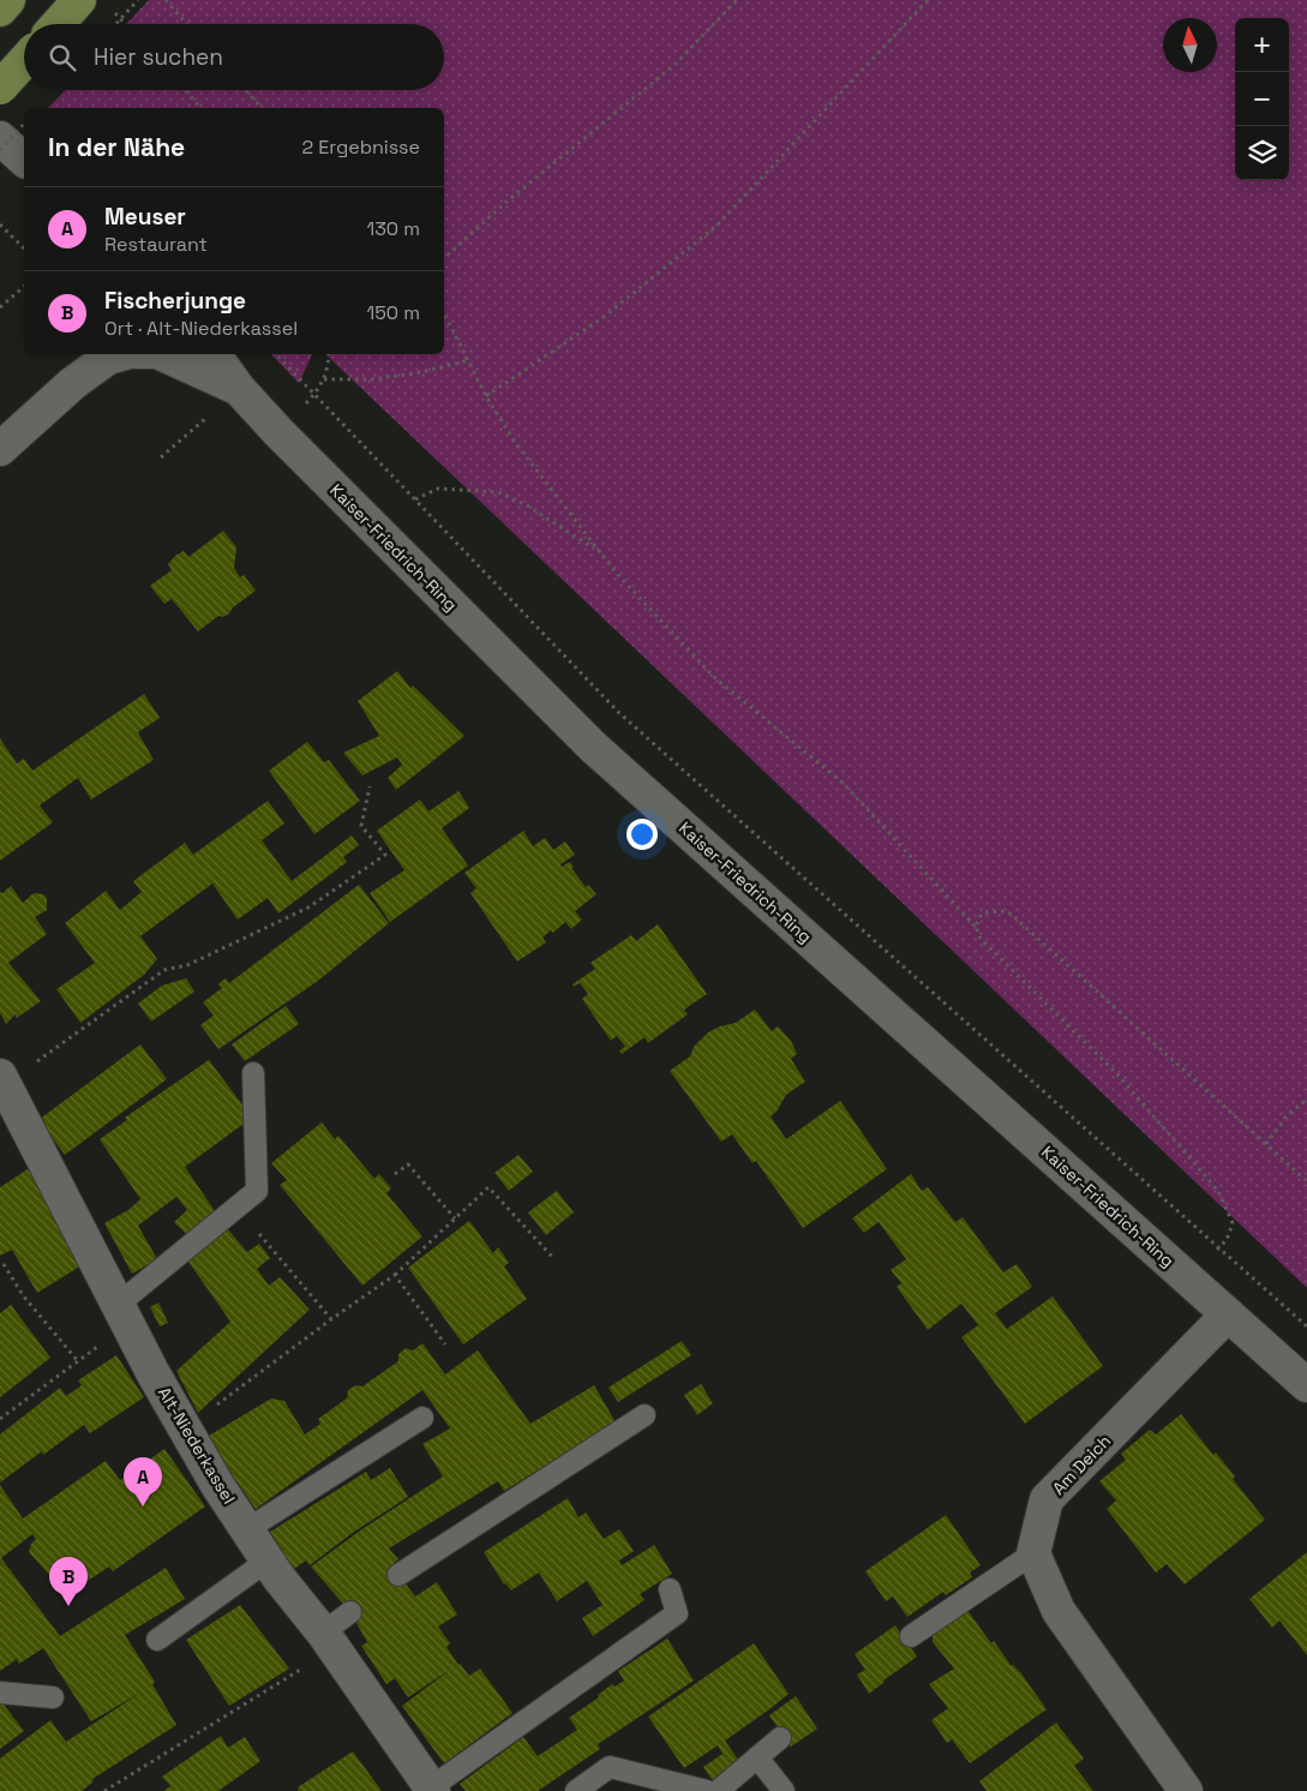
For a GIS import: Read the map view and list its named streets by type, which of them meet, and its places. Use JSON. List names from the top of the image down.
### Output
{
  "streets": {
    "street": ["Kaiser-Friedrich-Ring", "Alt-Niederkassel", "Am Deich"]
  },
  "crossings": [
    ["Kaiser-Friedrich-Ring", "Am Deich"]
  ],
  "north": "top",
  "page": {
    "map_buttons": ["+", "−"],
    "search": "Hier suchen",
    "heading": ["In der Nähe", "2 Ergebnisse"],
    "list": [
      {
        "mark": "A",
        "name": "Meuser",
        "note": "Restaurant",
        "value": "130 m"
      },
      {
        "mark": "B",
        "name": "Fischerjunge",
        "note": "Ort · Alt-Niederkassel",
        "value": "150 m"
      }
    ],
    "pins": ["A", "B"]
  }
}
